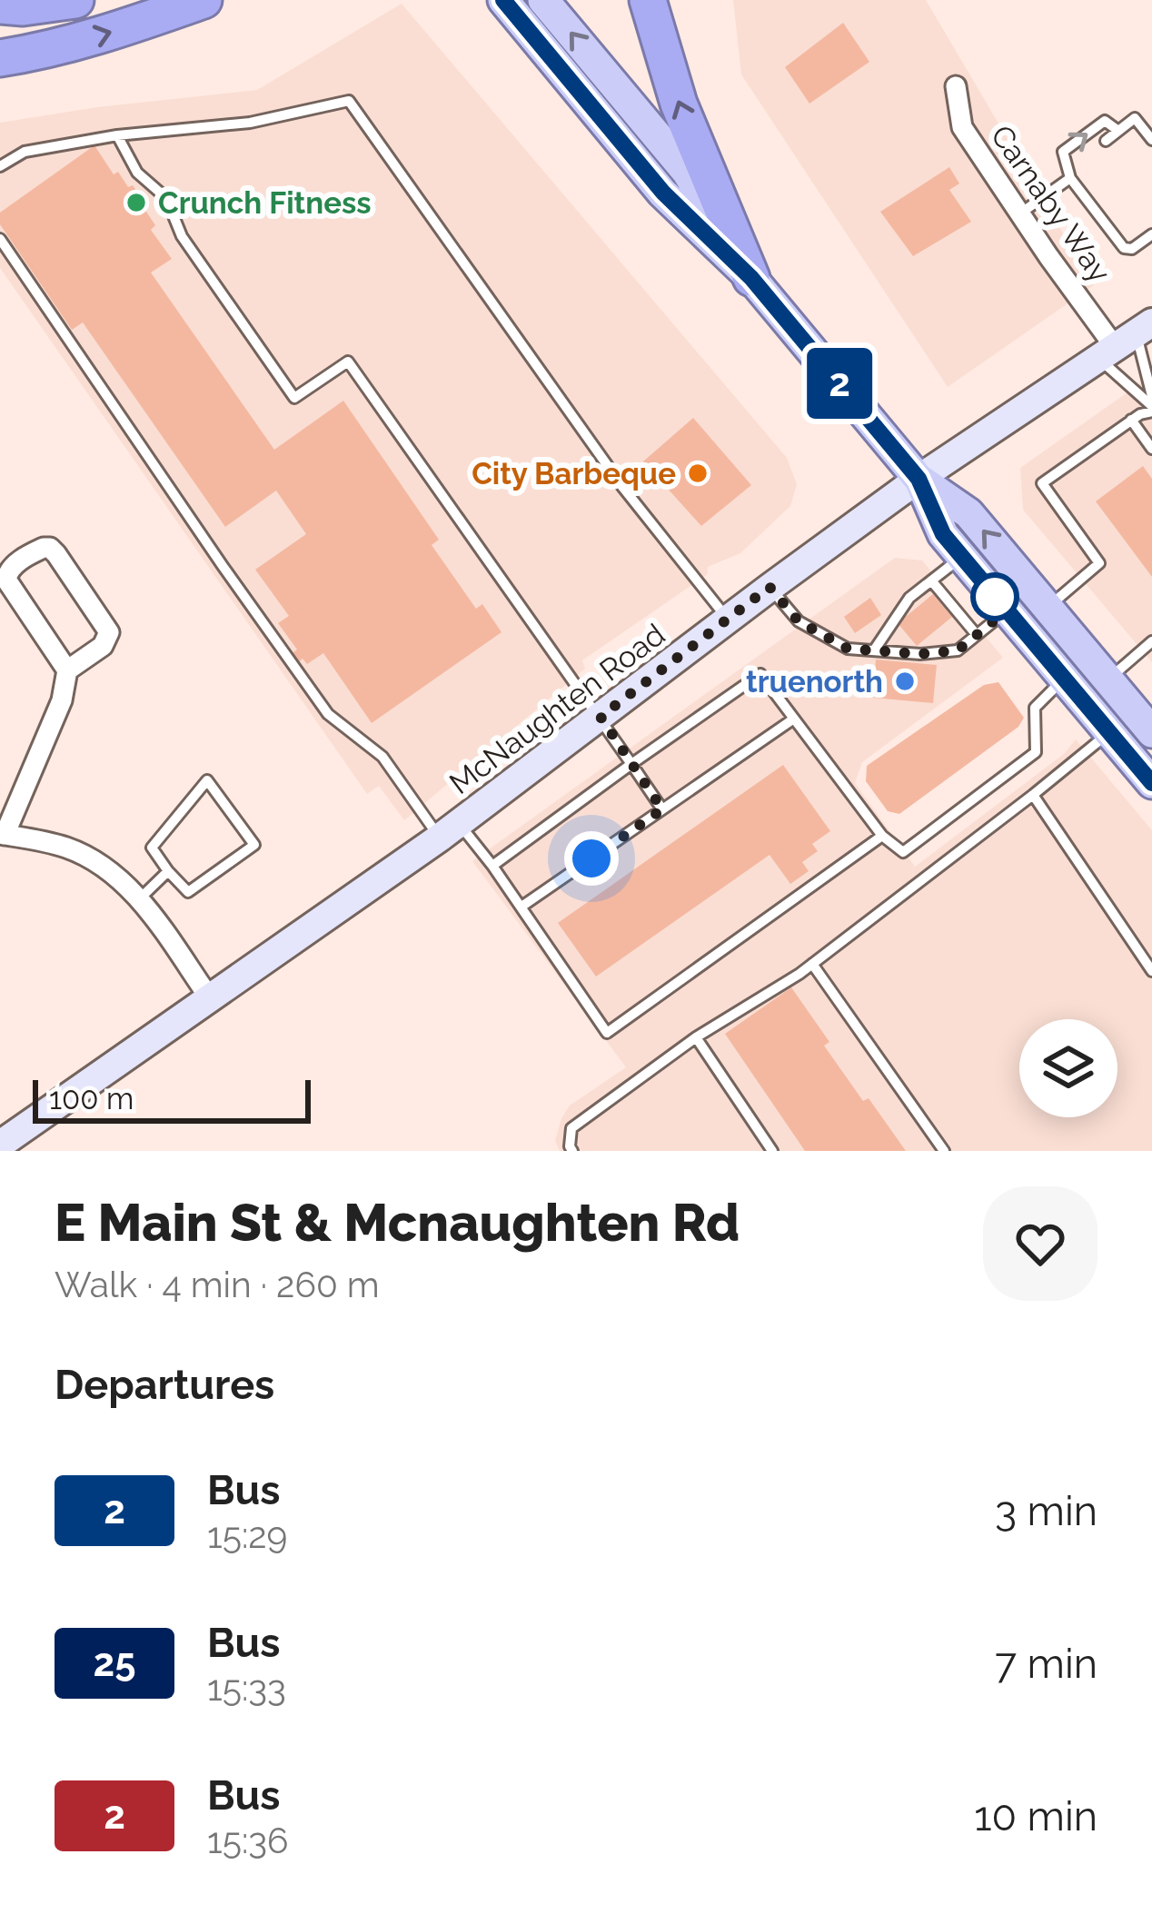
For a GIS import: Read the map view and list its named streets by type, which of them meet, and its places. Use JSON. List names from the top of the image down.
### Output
{
  "streets": {
    "street": ["Carnaby Way", "McNaughten Road"]
  },
  "crossings": [
    ["Carnaby Way", "McNaughten Road"]
  ],
  "places": ["Crunch Fitness", "City Barbeque", "truenorth"],
  "lines": ["bus line 2"],
  "scale_bar": "100 m",
  "page": {
    "on_map": "2",
    "scale": "100 m",
    "heading": [
      ["E Main St & Mcnaughten Rd", "Walk · 4 min · 260 m"],
      "Departures"
    ],
    "list": [
      {
        "mark": "2",
        "name": "Bus",
        "note": "15:29",
        "value": "3 min"
      },
      {
        "mark": "25",
        "name": "Bus",
        "note": "15:33",
        "value": "7 min"
      },
      {
        "mark": "2",
        "name": "Bus",
        "note": "15:36",
        "value": "10 min"
      }
    ]
  }
}
